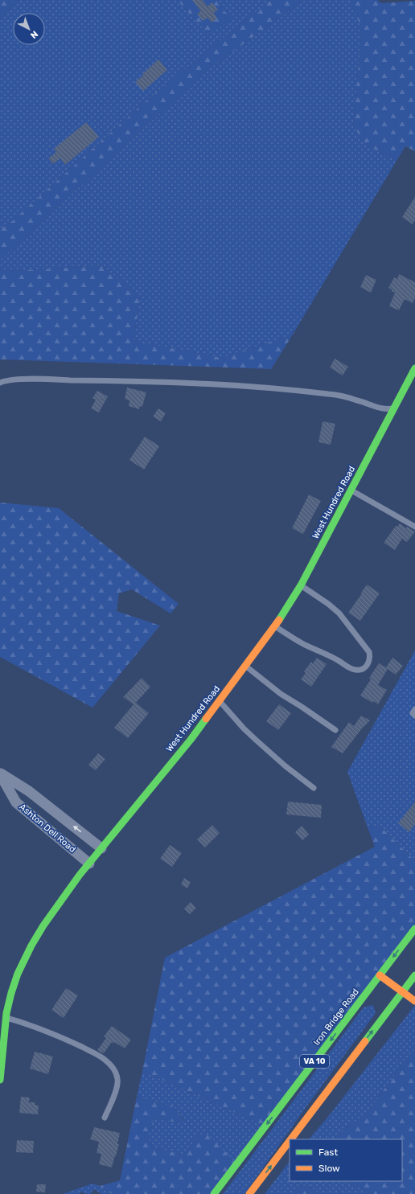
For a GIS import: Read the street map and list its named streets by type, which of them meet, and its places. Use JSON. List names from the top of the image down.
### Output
{
  "streets": {
    "street": [
      "West Hundred Road",
      "Ashton Dell Road",
      "Iron Bridge Road",
      "VA 10"
    ]
  },
  "crossings": [
    ["West Hundred Road", "Ashton Dell Road"]
  ],
  "legend": ["Fast", "Slow"],
  "north": "bottom right"
}
